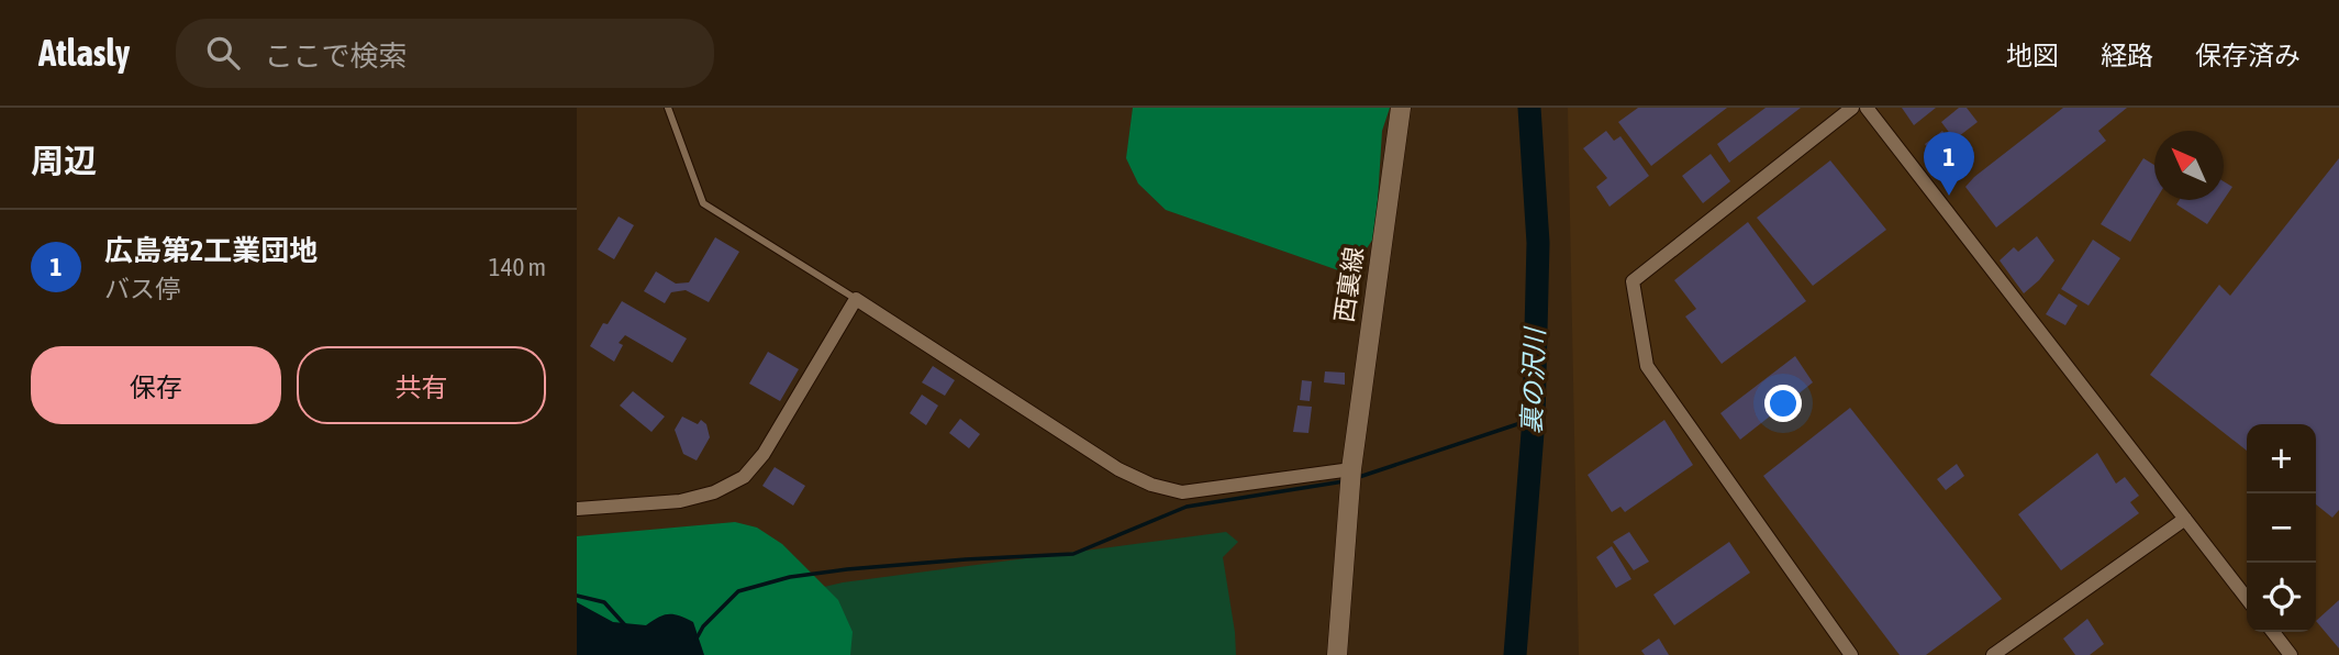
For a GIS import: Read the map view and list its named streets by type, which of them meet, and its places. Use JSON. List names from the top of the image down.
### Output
{
  "streets": {
    "street": ["西裏線"]
  },
  "water": ["裏の沢川"],
  "north": "top left",
  "page": {
    "header": "Atlasly",
    "search": "ここで検索",
    "nav": ["地図", "経路", "保存済み"],
    "heading": "周辺",
    "pins": "1",
    "list": [
      {
        "mark": "1",
        "name": "広島第2工業団地",
        "note": "バス停",
        "value": "140 m"
      }
    ],
    "buttons": ["保存", "共有"],
    "map_buttons": ["+", "−"]
  }
}
